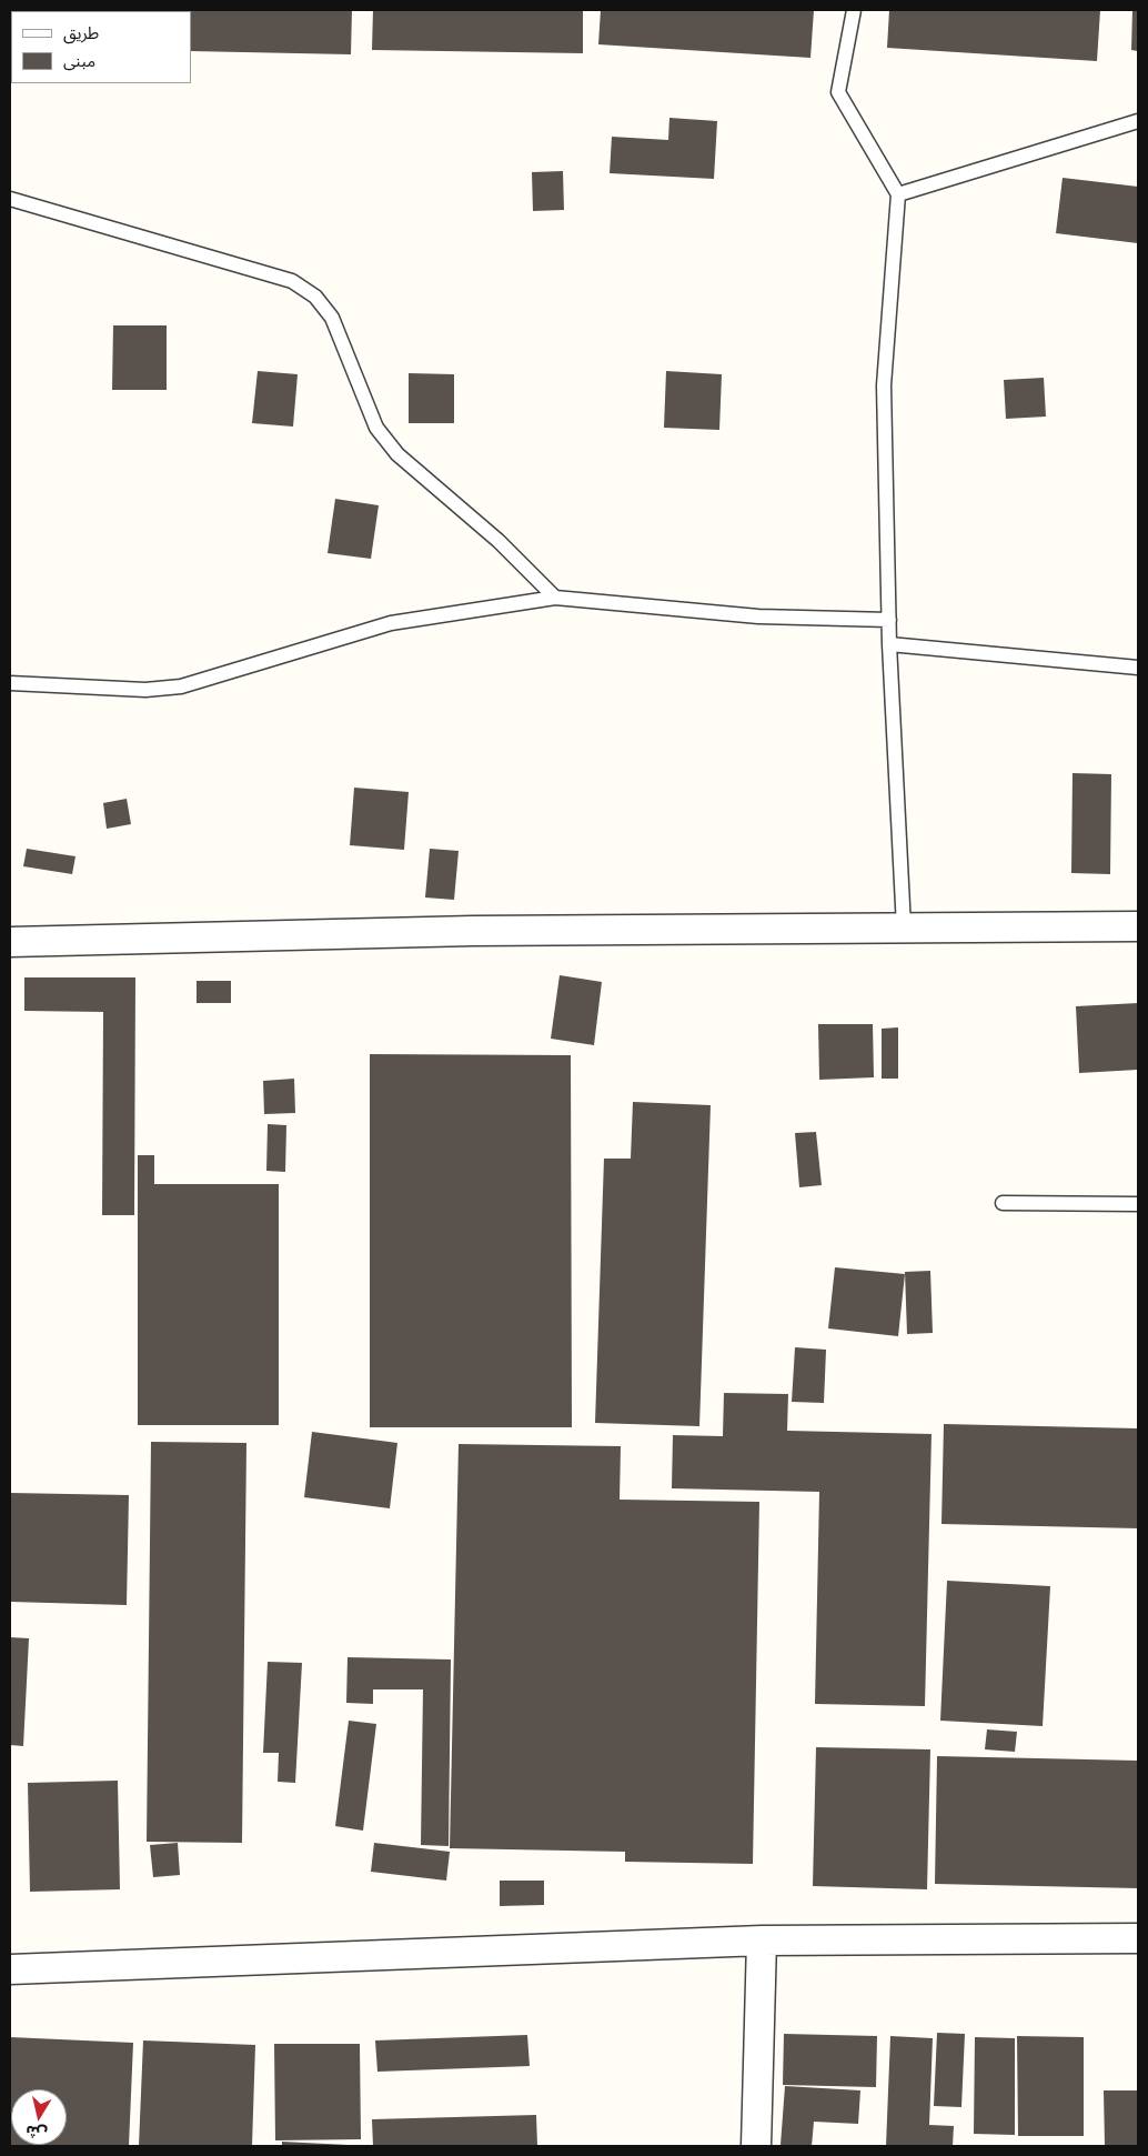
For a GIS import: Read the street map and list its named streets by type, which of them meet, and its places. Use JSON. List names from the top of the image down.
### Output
{
  "legend": ["طريق", "مبنى"],
  "north": "bottom"
}
